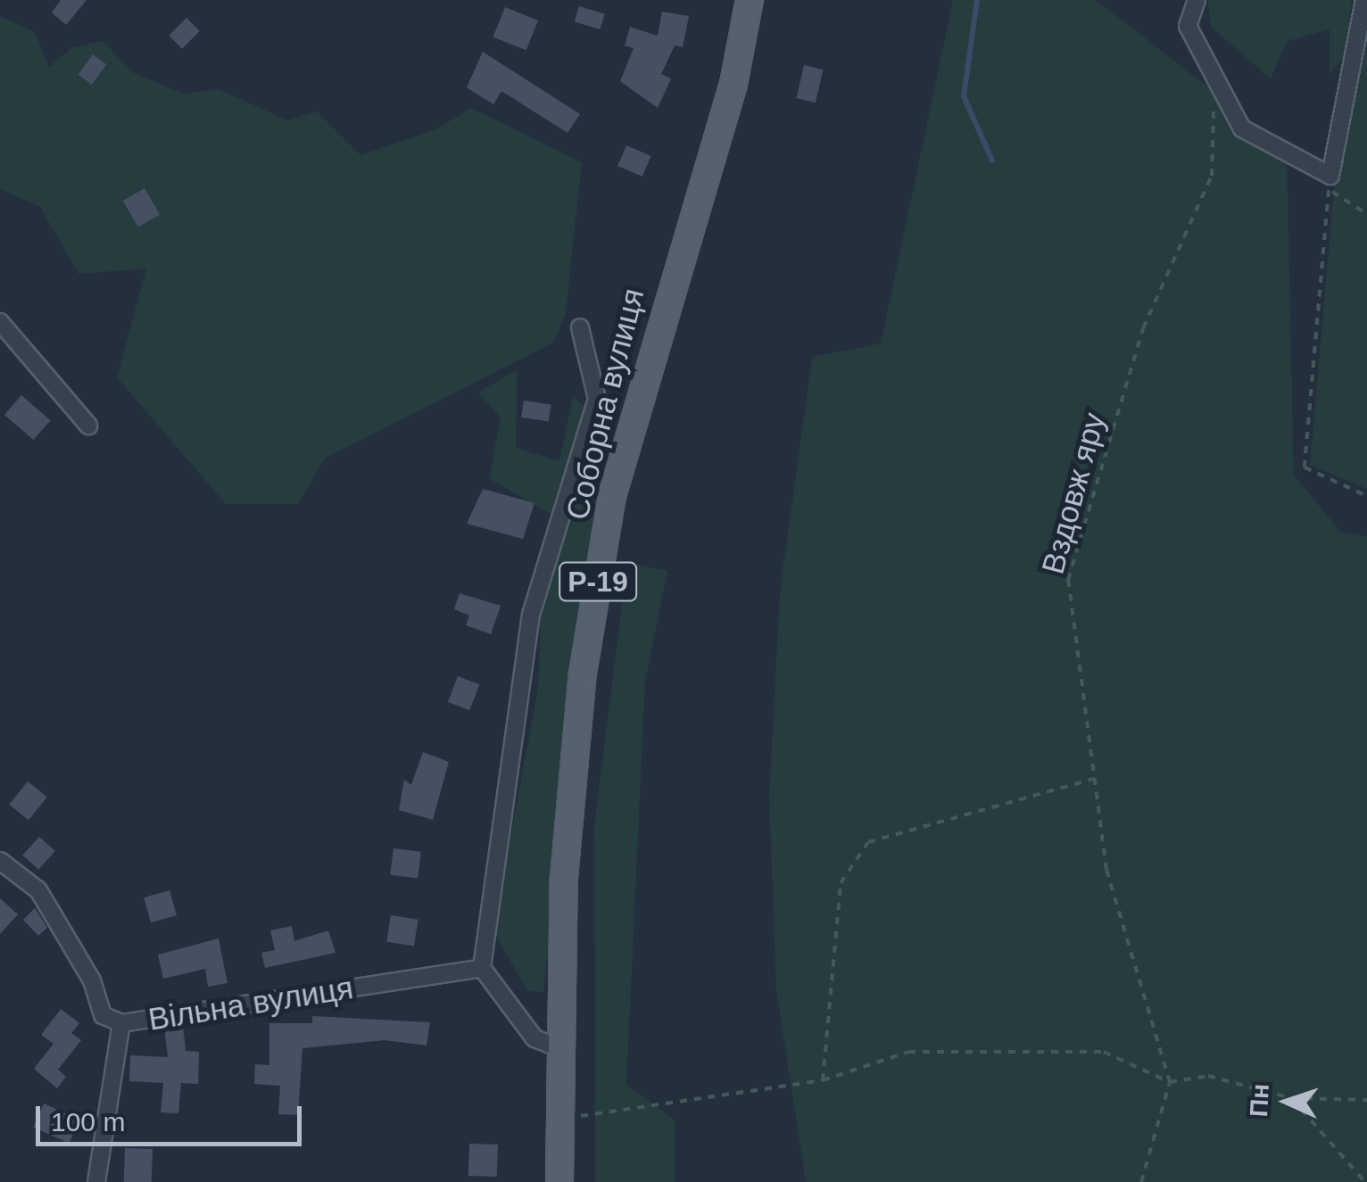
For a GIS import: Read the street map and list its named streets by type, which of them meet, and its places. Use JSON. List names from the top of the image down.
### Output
{
  "streets": {
    "main road": ["Соборна вулиця", "Р-19"],
    "street": ["Вільна вулиця"],
    "path": ["Вздовж яру"]
  },
  "crossings": [
    ["Соборна вулиця", "Вільна вулиця"]
  ],
  "scale_bar": "100 m",
  "north": "left"
}
